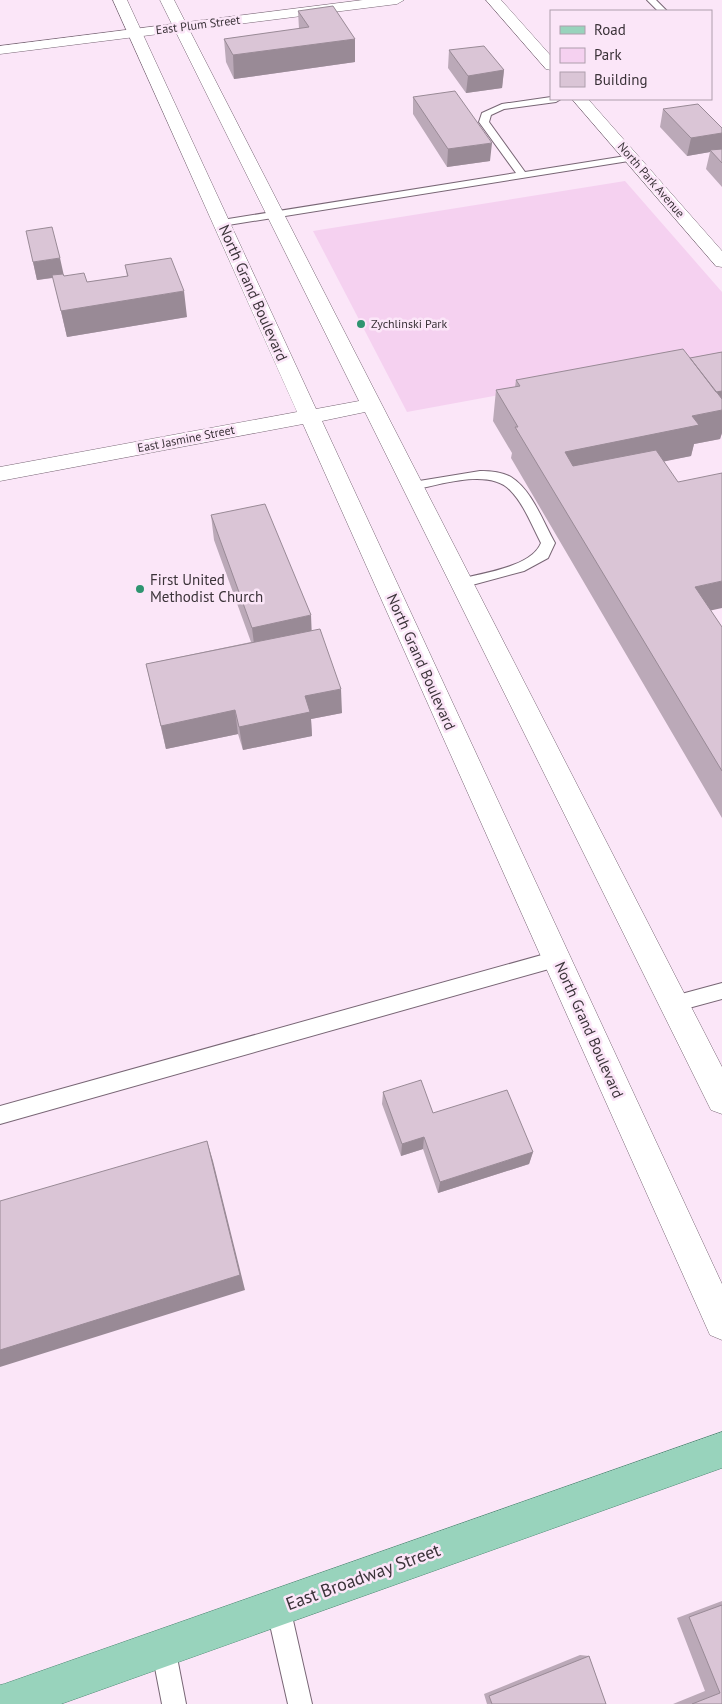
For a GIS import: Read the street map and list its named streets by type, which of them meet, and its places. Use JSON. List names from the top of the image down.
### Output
{
  "streets": {
    "main road": ["East Broadway Street"],
    "street": [
      "East Plum Street",
      "North Park Avenue",
      "North Grand Boulevard",
      "East Jasmine Street"
    ]
  },
  "crossings": [
    ["East Plum Street", "North Grand Boulevard"],
    ["North Grand Boulevard", "East Jasmine Street"]
  ],
  "places": ["Zychlinski Park", "First United Methodist Church"],
  "legend": ["Road", "Park", "Building"]
}
